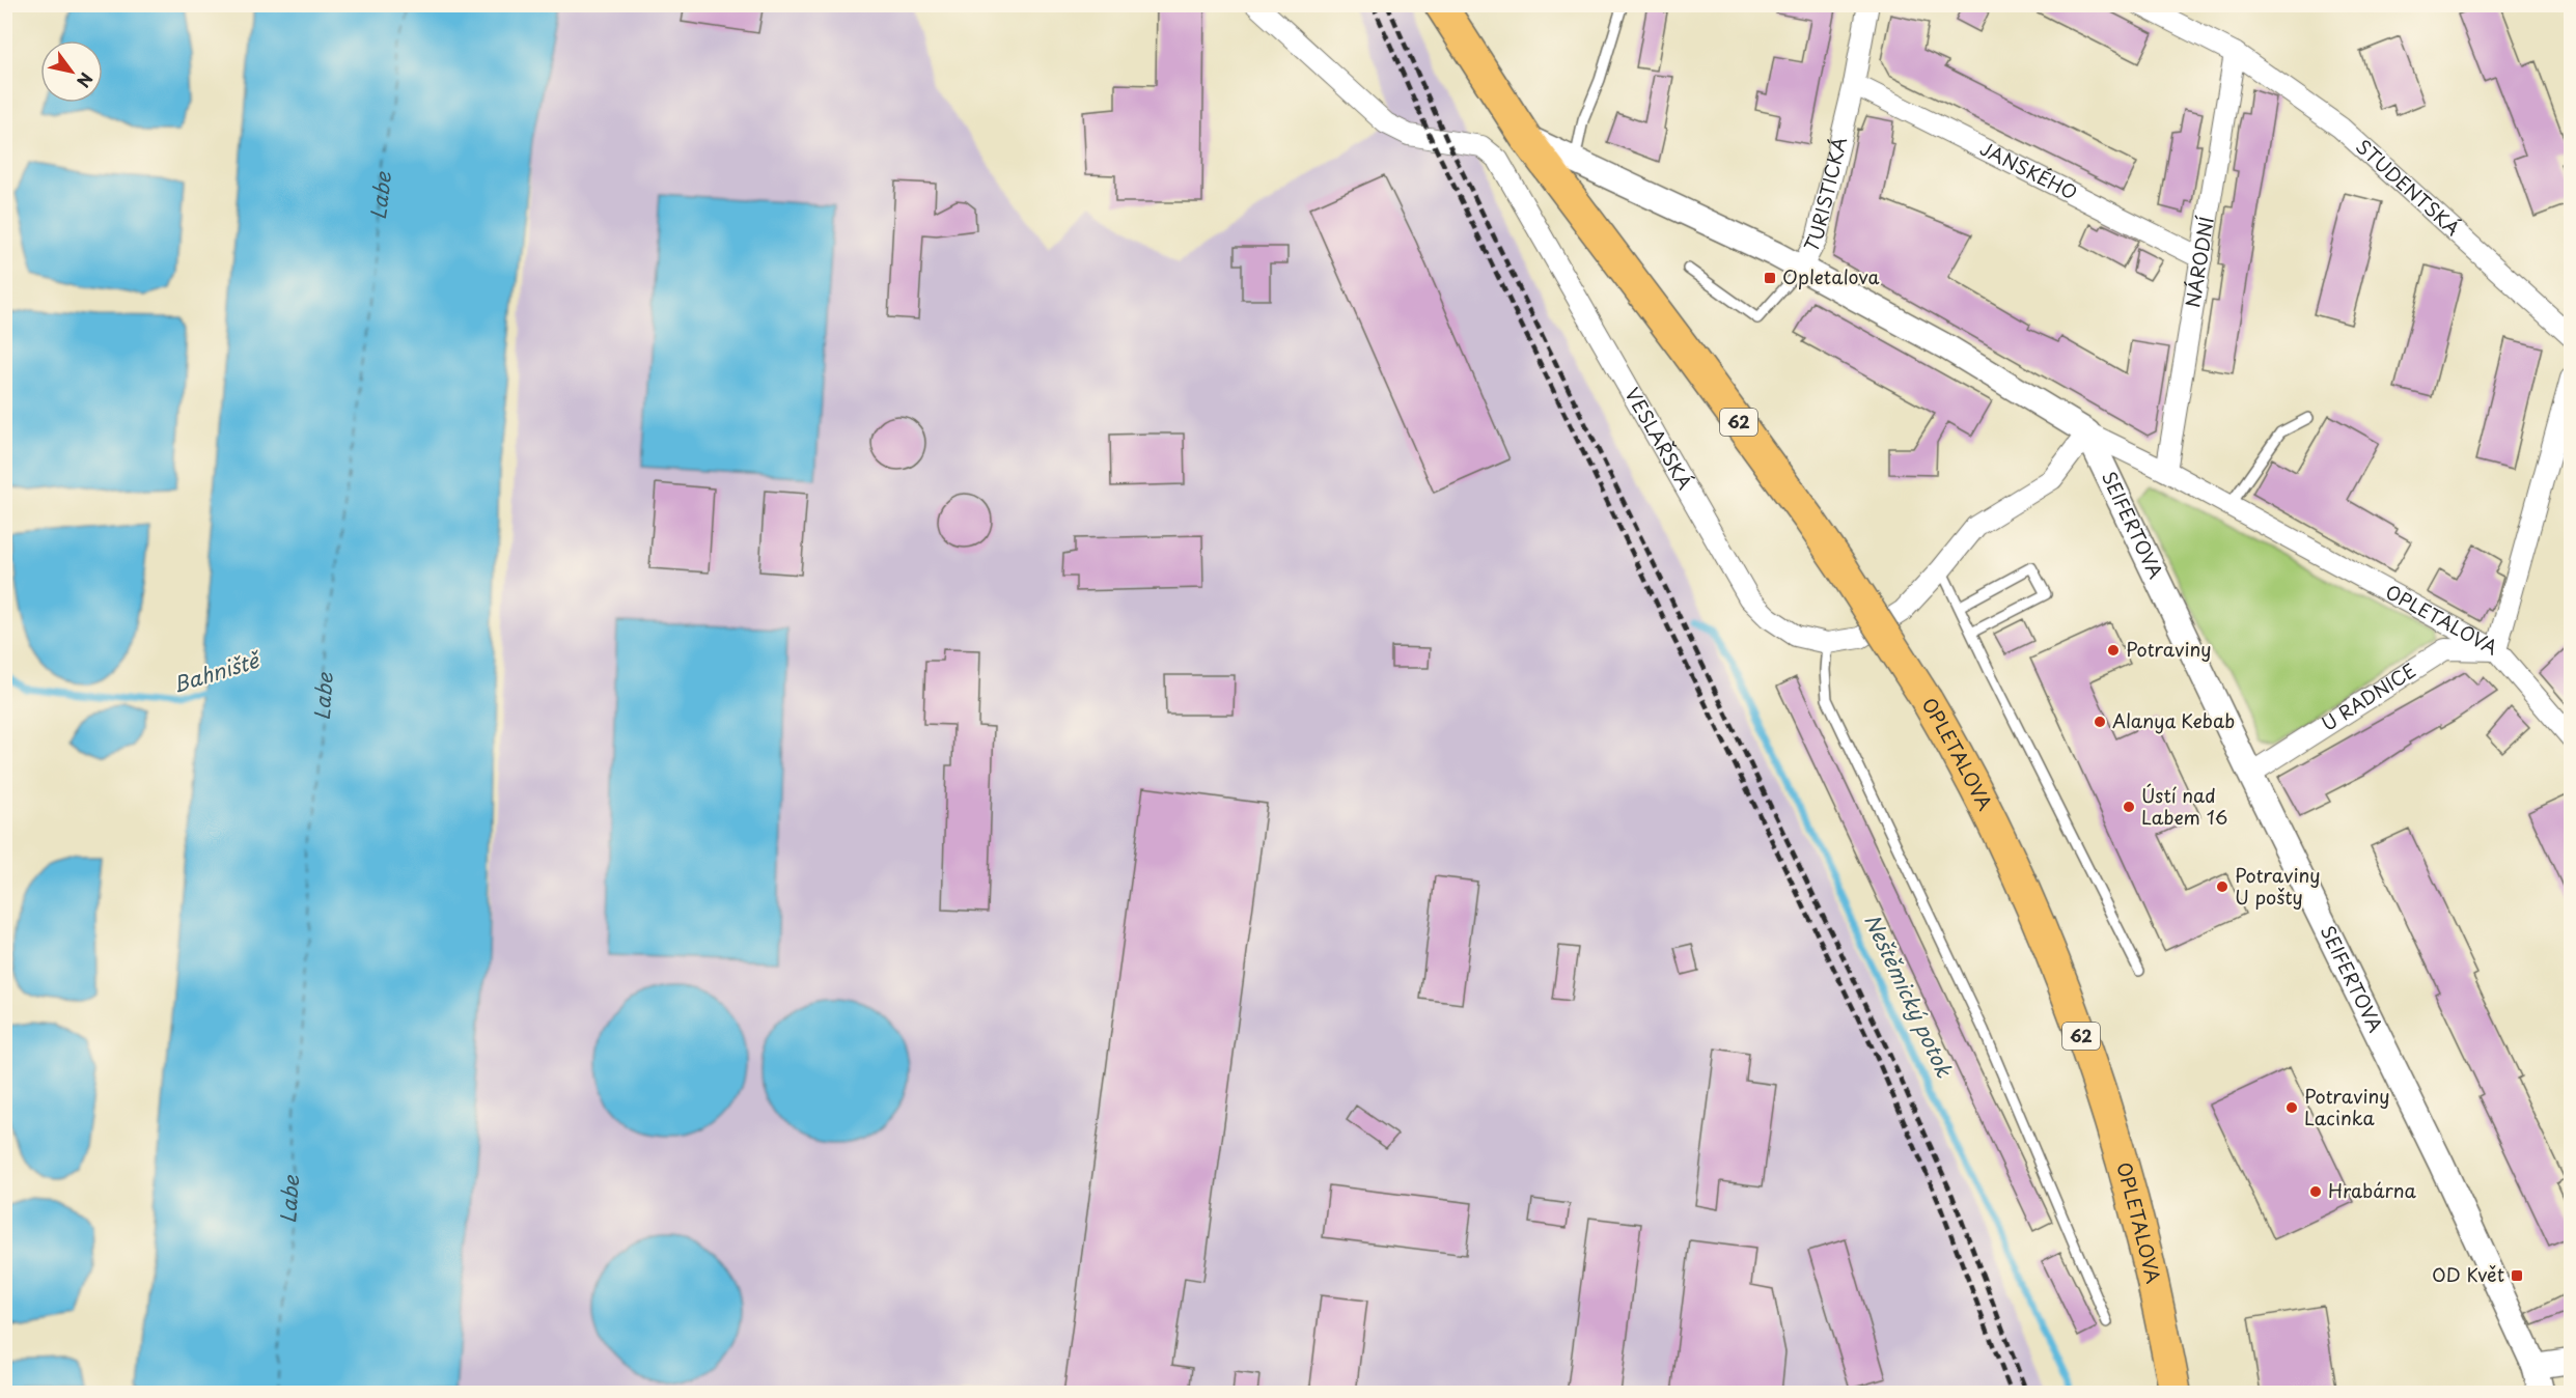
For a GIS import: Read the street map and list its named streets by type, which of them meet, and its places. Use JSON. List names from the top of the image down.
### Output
{
  "streets": {
    "main road": ["62", "OPLETALOVA"],
    "street": [
      "JANSKÉHO",
      "STUDENTSKÁ",
      "TURISTICKÁ",
      "NÁRODNÍ",
      "VESLAŘSKÁ",
      "SEIFERTOVA",
      "U RADNICE"
    ]
  },
  "crossings": [
    ["JANSKÉHO", "TURISTICKÁ"],
    ["JANSKÉHO", "NÁRODNÍ"],
    ["STUDENTSKÁ", "NÁRODNÍ"],
    ["TURISTICKÁ", "OPLETALOVA"],
    ["NÁRODNÍ", "OPLETALOVA"],
    ["VESLAŘSKÁ", "SEIFERTOVA"],
    ["VESLAŘSKÁ", "OPLETALOVA"],
    ["SEIFERTOVA", "OPLETALOVA"],
    ["SEIFERTOVA", "U RADNICE"],
    ["OPLETALOVA", "U RADNICE"]
  ],
  "water": ["Labe", "Bahniště", "Neštěmický potok"],
  "places": {
    "transit": ["Opletalova", "OD Květ"],
    "other": [
      "Potraviny",
      "Alanya Kebab",
      "Ústí nad Labem 16",
      "Potraviny U pošty",
      "Potraviny Lacinka",
      "Hrabárna"
    ]
  },
  "north": "bottom right"
}
